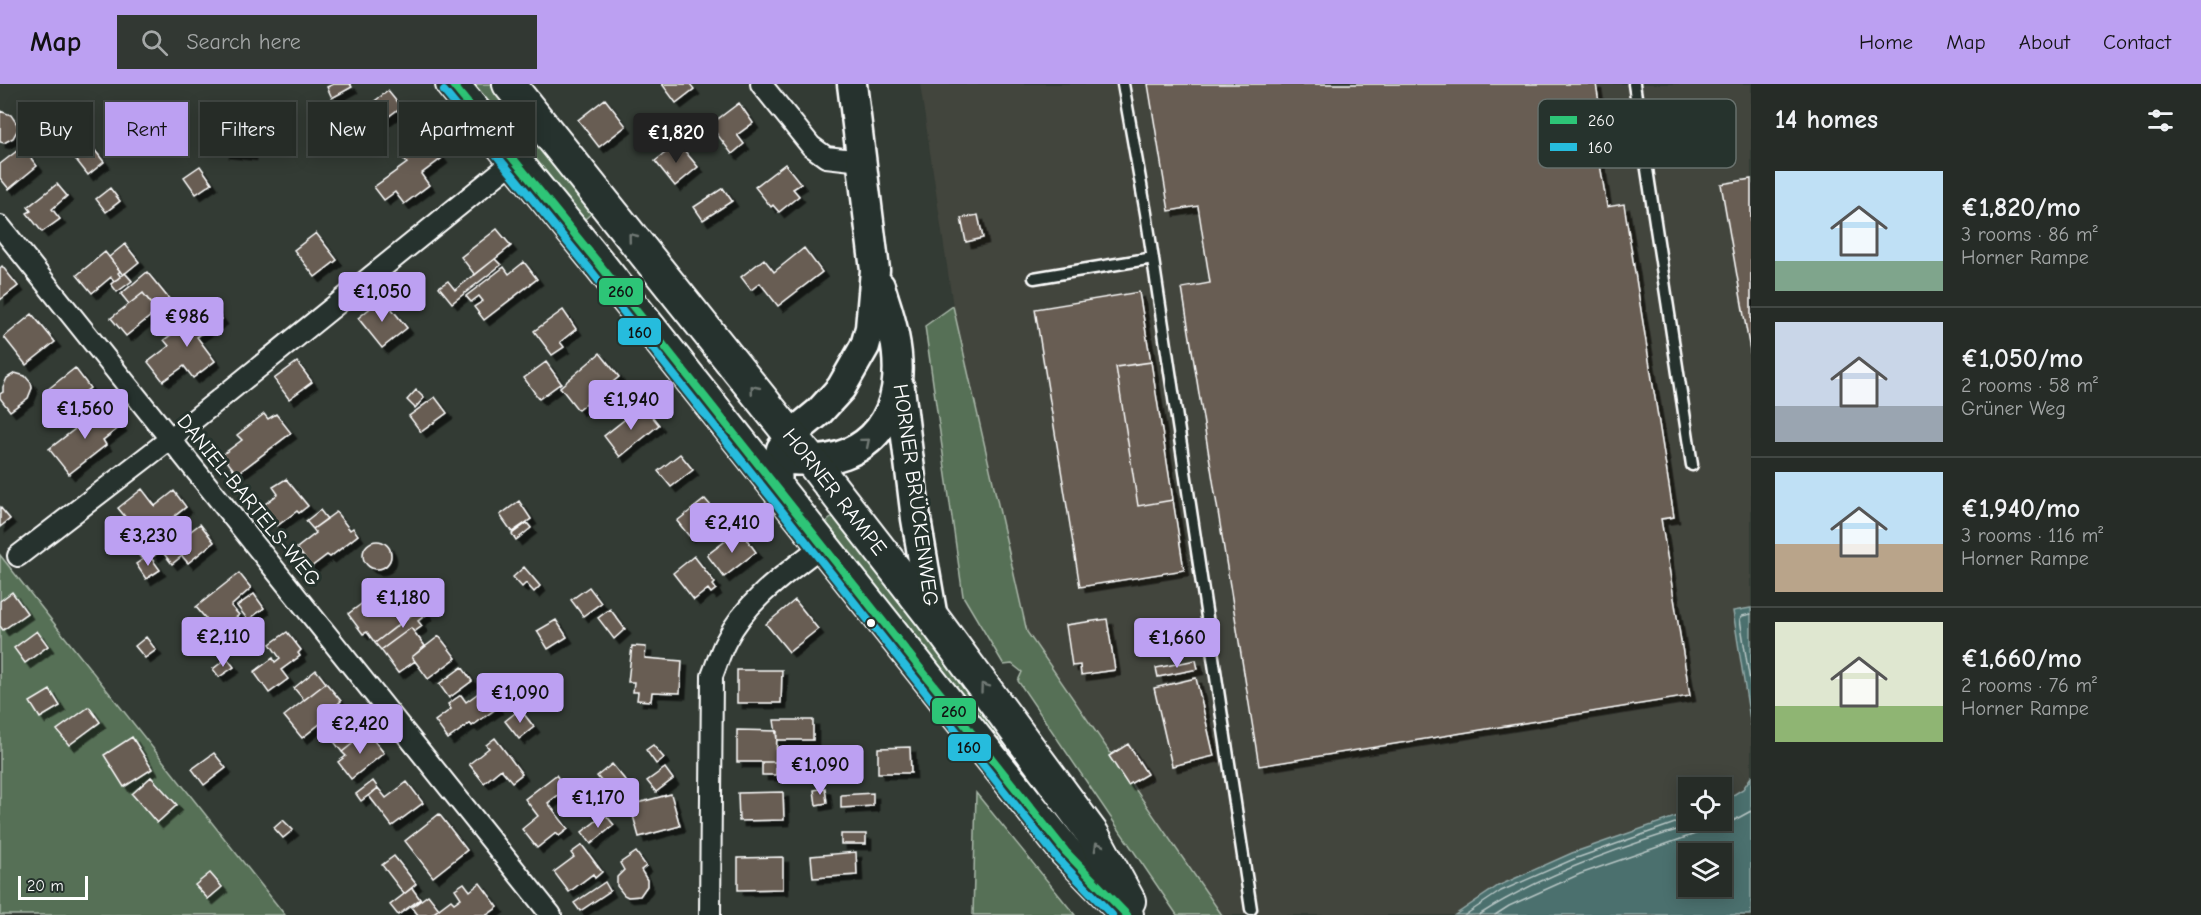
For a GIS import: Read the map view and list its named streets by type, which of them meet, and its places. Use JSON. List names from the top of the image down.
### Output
{
  "streets": {
    "main road": ["HORNER RAMPE"],
    "street": ["HORNER BRÜCKENWEG", "DANIEL-BARTELS-WEG"]
  },
  "crossings": [
    ["HORNER RAMPE", "HORNER BRÜCKENWEG"]
  ],
  "lines": ["transit line 260", "transit line 160"],
  "legend": ["260", "160"],
  "scale_bar": "20 m",
  "page": {
    "header": "Map",
    "search": "Search here",
    "nav": [
      "Home",
      "Map",
      "About",
      "Contact"
    ],
    "heading": "14 homes",
    "chip": [
      "Buy",
      "Rent",
      "Filters",
      "New",
      "Apartment"
    ],
    "price": [
      "€1,820",
      "€1,050",
      "€986",
      "€1,940",
      "€1,560",
      "€2,410",
      "€3,230",
      "€1,180",
      "€2,110",
      "€1,660",
      "€1,090",
      "€2,420",
      "€1,090",
      "€1,170"
    ],
    "list": [
      {
        "name": "€1,820/mo",
        "note": "3 rooms · 86 m² · Horner Rampe"
      },
      {
        "name": "€1,050/mo",
        "note": "2 rooms · 58 m² · Grüner Weg"
      },
      {
        "name": "€1,940/mo",
        "note": "3 rooms · 116 m² · Horner Rampe"
      },
      {
        "name": "€1,660/mo",
        "note": "2 rooms · 76 m² · Horner Rampe"
      }
    ],
    "scale": "20 m"
  }
}
